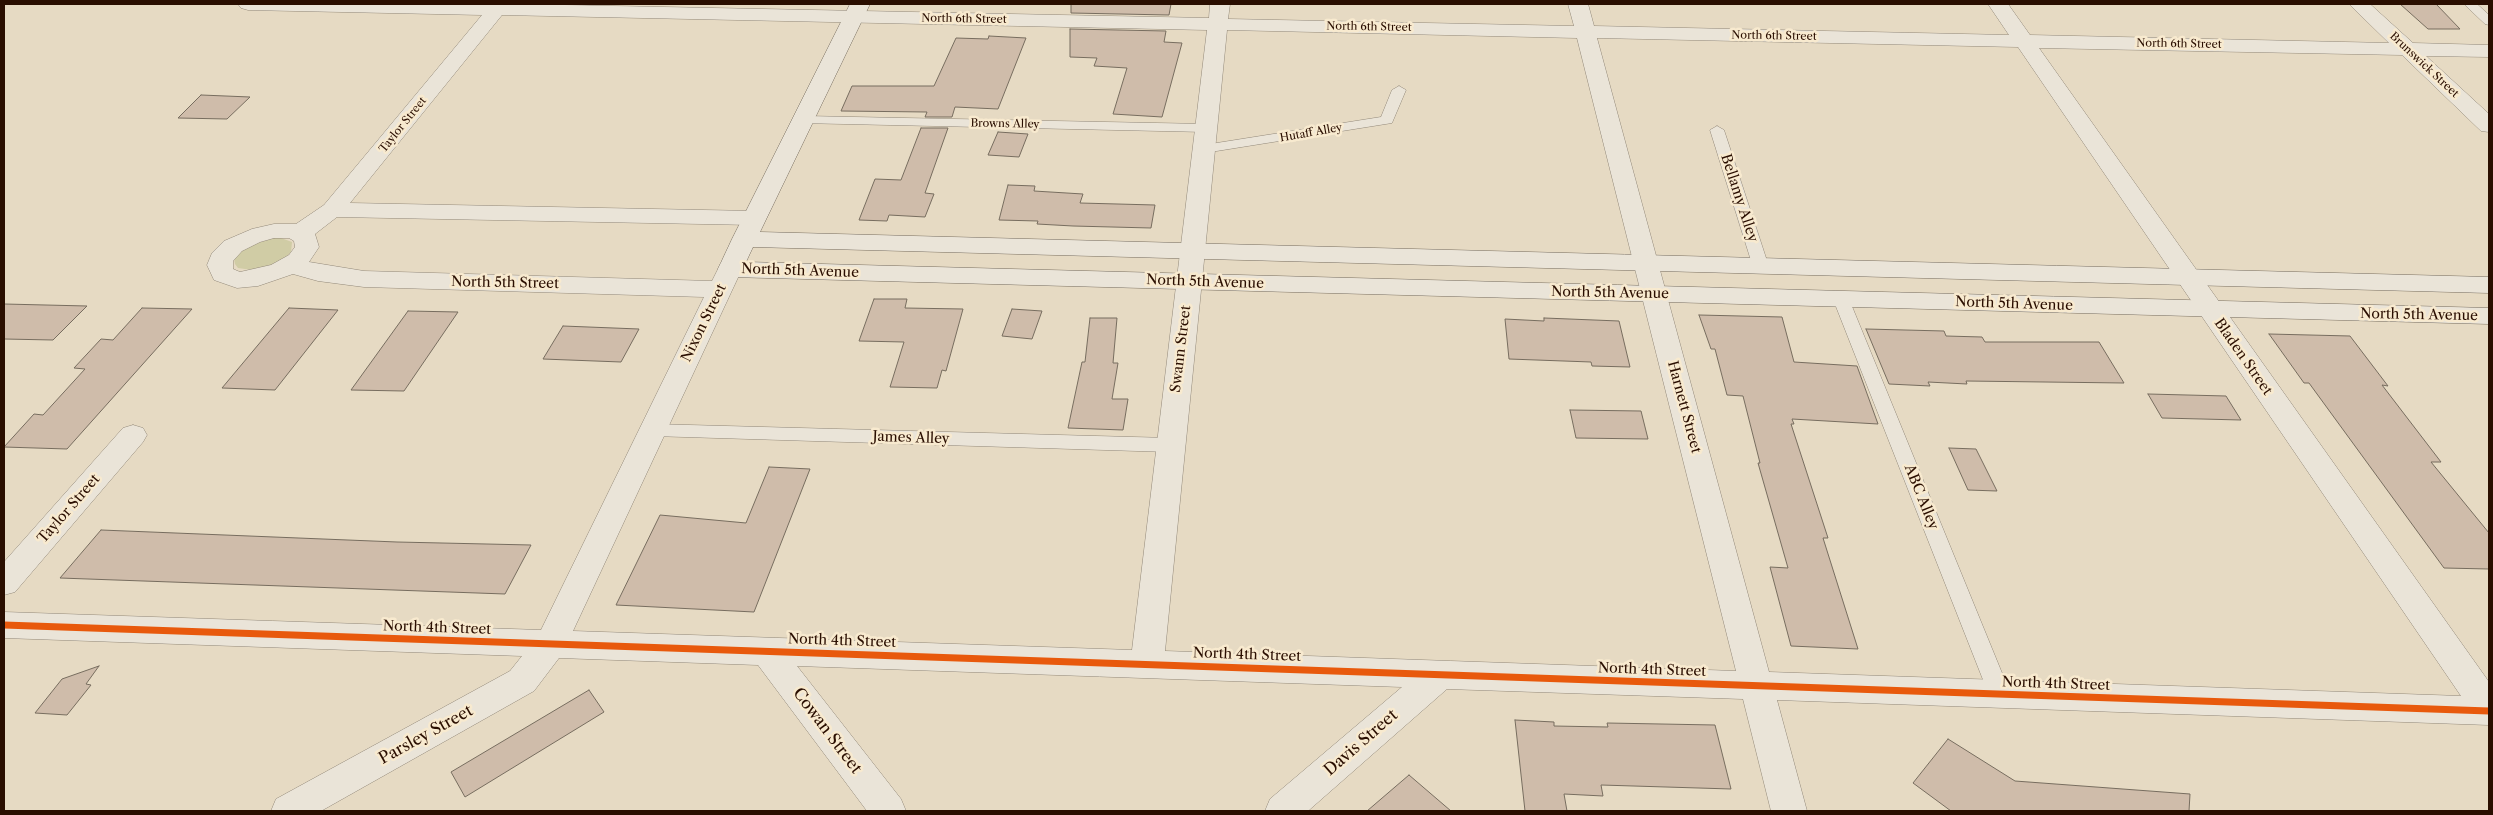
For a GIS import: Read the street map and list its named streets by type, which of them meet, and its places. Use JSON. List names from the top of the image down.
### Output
{
  "streets": {
    "street": [
      "North 6th Street",
      "Brunswick Street",
      "Taylor Street",
      "North 5th Avenue",
      "North 5th Street",
      "Nixon Street",
      "Swann Street",
      "Bladen Street",
      "Harnett Street",
      "North 4th Street",
      "Cowan Street",
      "Parsley Street",
      "Davis Street"
    ],
    "lane": [
      "Browns Alley",
      "Hutaff Alley",
      "Bellamy Alley",
      "James Alley",
      "ABC Alley"
    ]
  },
  "crossings": [
    ["North 6th Street", "Brunswick Street"],
    ["North 6th Street", "Taylor Street"],
    ["North 6th Street", "Nixon Street"],
    ["North 6th Street", "Swann Street"],
    ["North 6th Street", "Bladen Street"],
    ["North 6th Street", "Harnett Street"],
    ["Browns Alley", "Hutaff Alley"],
    ["Browns Alley", "Nixon Street"],
    ["Browns Alley", "Swann Street"],
    ["Hutaff Alley", "Swann Street"],
    ["North 5th Avenue", "North 5th Street"],
    ["North 5th Avenue", "Nixon Street"],
    ["North 5th Avenue", "Swann Street"],
    ["North 5th Avenue", "Bladen Street"],
    ["North 5th Avenue", "Harnett Street"],
    ["North 5th Avenue", "ABC Alley"],
    ["North 5th Street", "Nixon Street"],
    ["Nixon Street", "James Alley"],
    ["Nixon Street", "North 4th Street"],
    ["Nixon Street", "Parsley Street"],
    ["Swann Street", "James Alley"],
    ["Swann Street", "North 4th Street"],
    ["Bladen Street", "North 4th Street"],
    ["Harnett Street", "North 4th Street"],
    ["ABC Alley", "North 4th Street"],
    ["North 4th Street", "Cowan Street"],
    ["North 4th Street", "Parsley Street"],
    ["North 4th Street", "Davis Street"]
  ]
}
